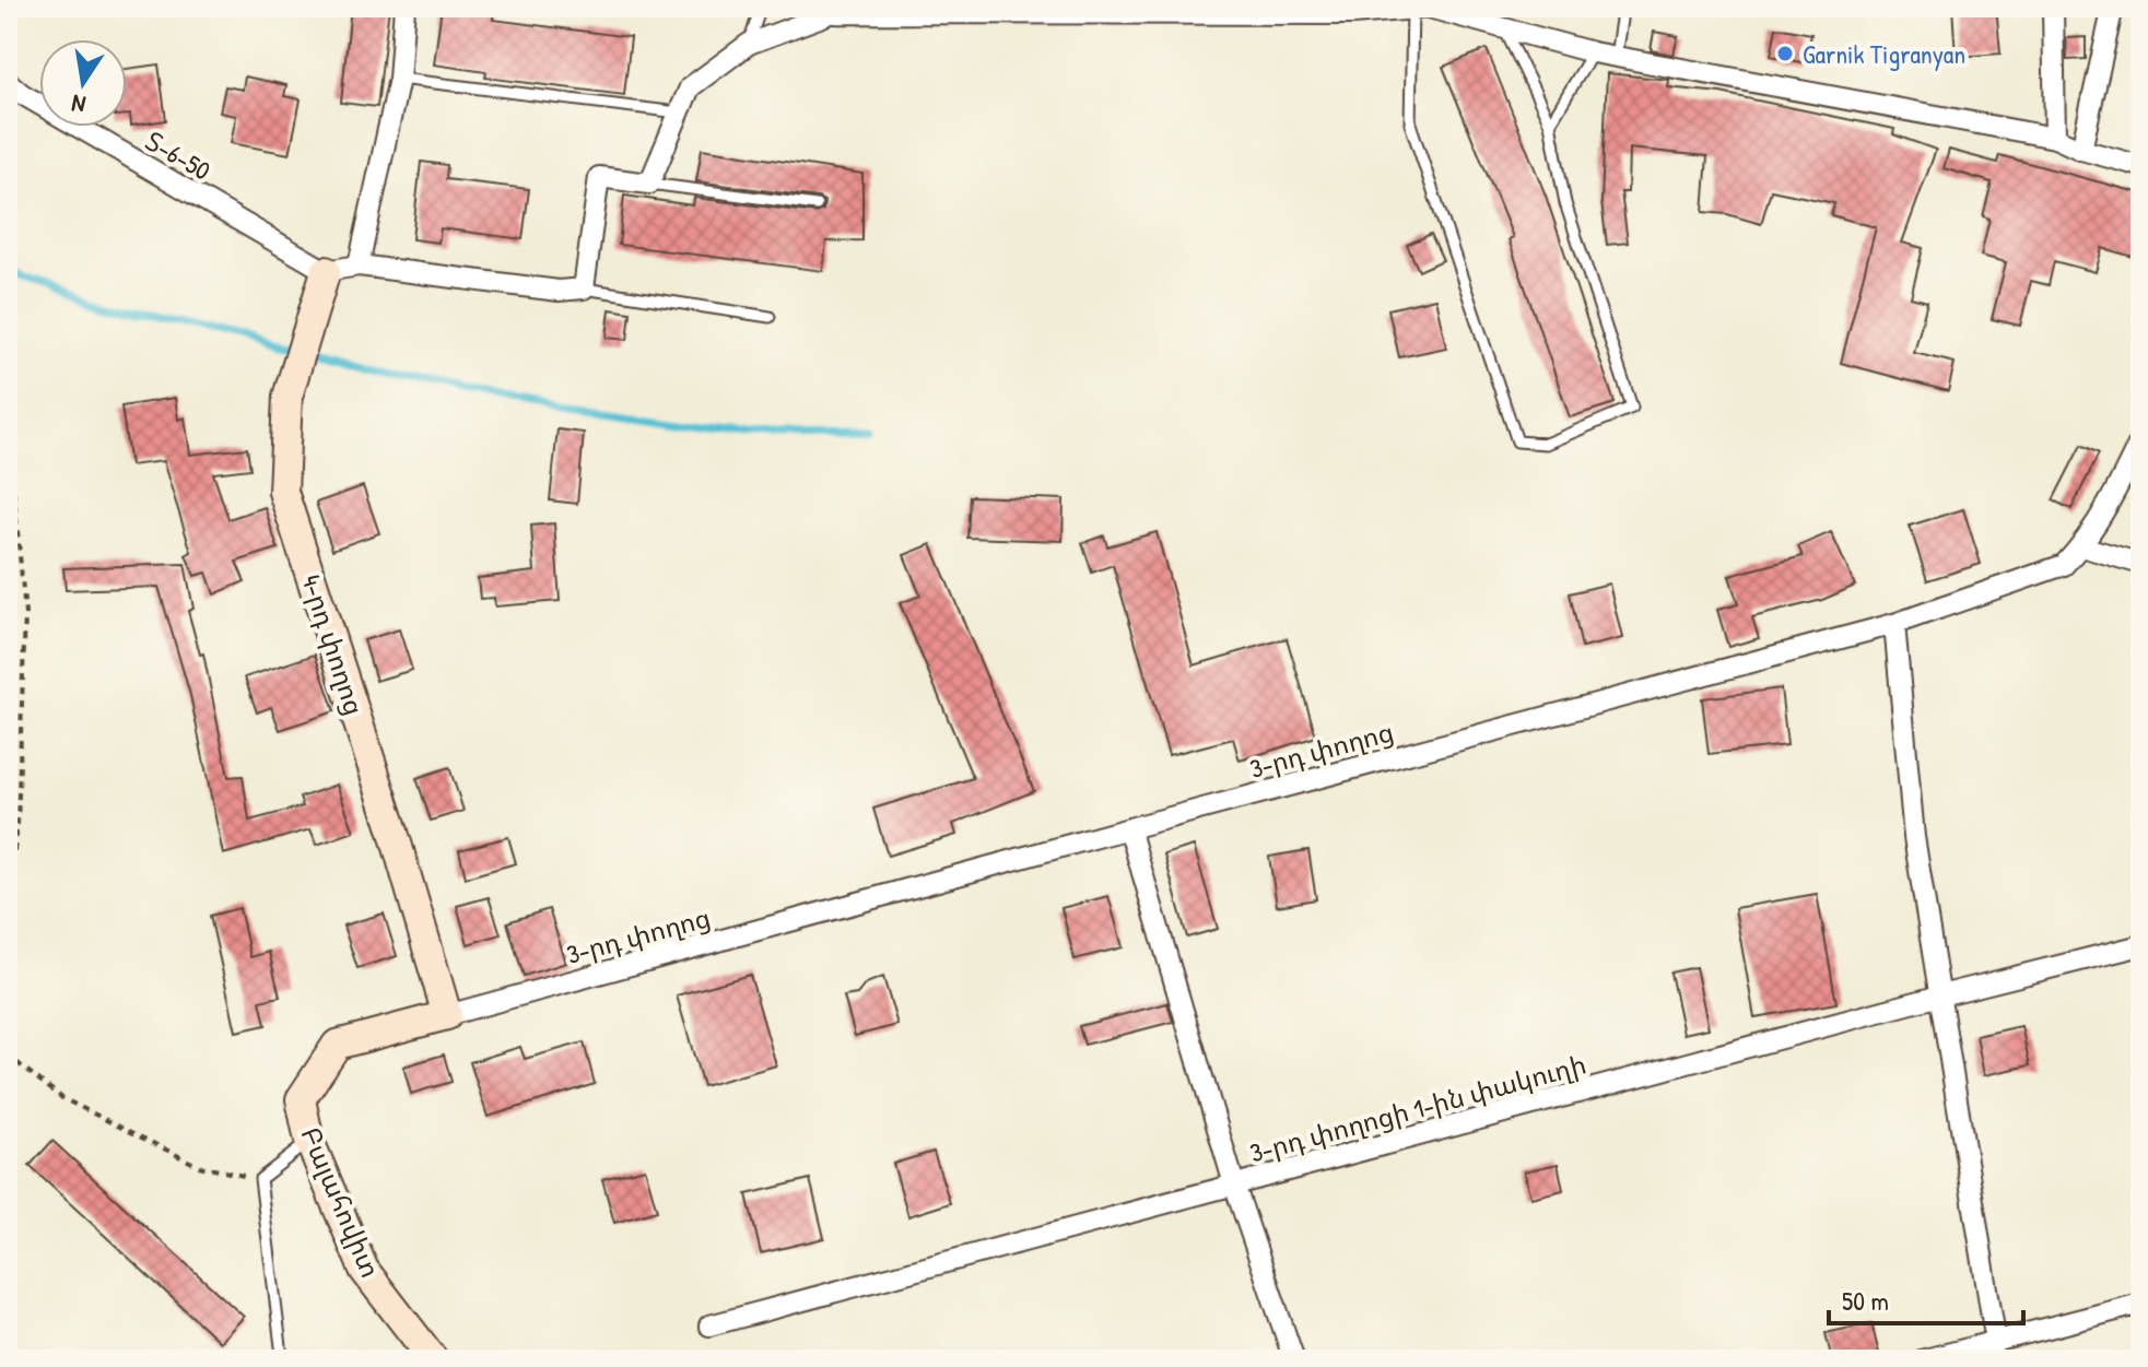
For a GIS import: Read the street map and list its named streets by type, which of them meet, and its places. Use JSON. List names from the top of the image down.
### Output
{
  "streets": {
    "street": [
      "Տ-6-50",
      "4-րդ փողոց",
      "3-րդ փողոց",
      "3-րդ փողոցի 1-ին փակուղի",
      "Բալահովիտ"
    ]
  },
  "crossings": [
    ["Տ-6-50", "4-րդ փողոց"],
    ["4-րդ փողոց", "3-րդ փողոց"],
    ["4-րդ փողոց", "Բալահովիտ"],
    ["3-րդ փողոց", "Բալահովիտ"]
  ],
  "places": ["Garnik Tigranyan"],
  "scale_bar": "50 m",
  "north": "bottom"
}
